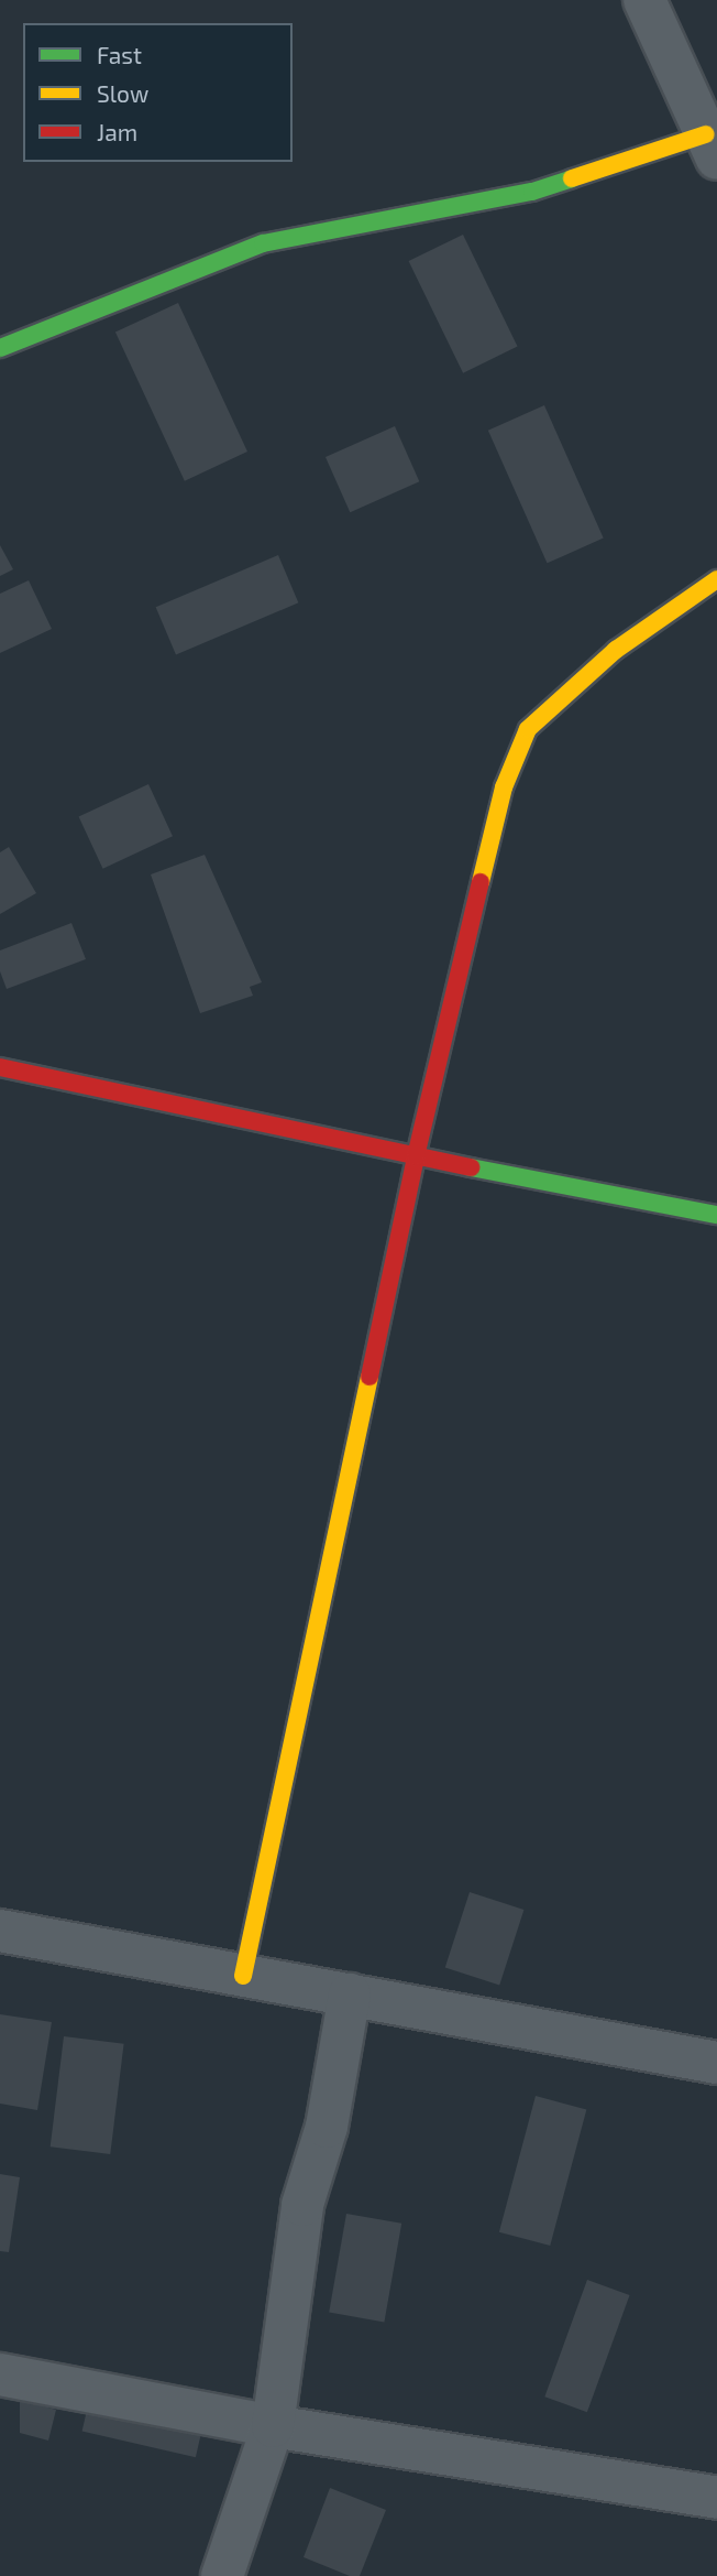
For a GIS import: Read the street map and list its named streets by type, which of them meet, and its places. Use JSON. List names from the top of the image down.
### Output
{
  "legend": ["Fast", "Slow", "Jam"]
}
